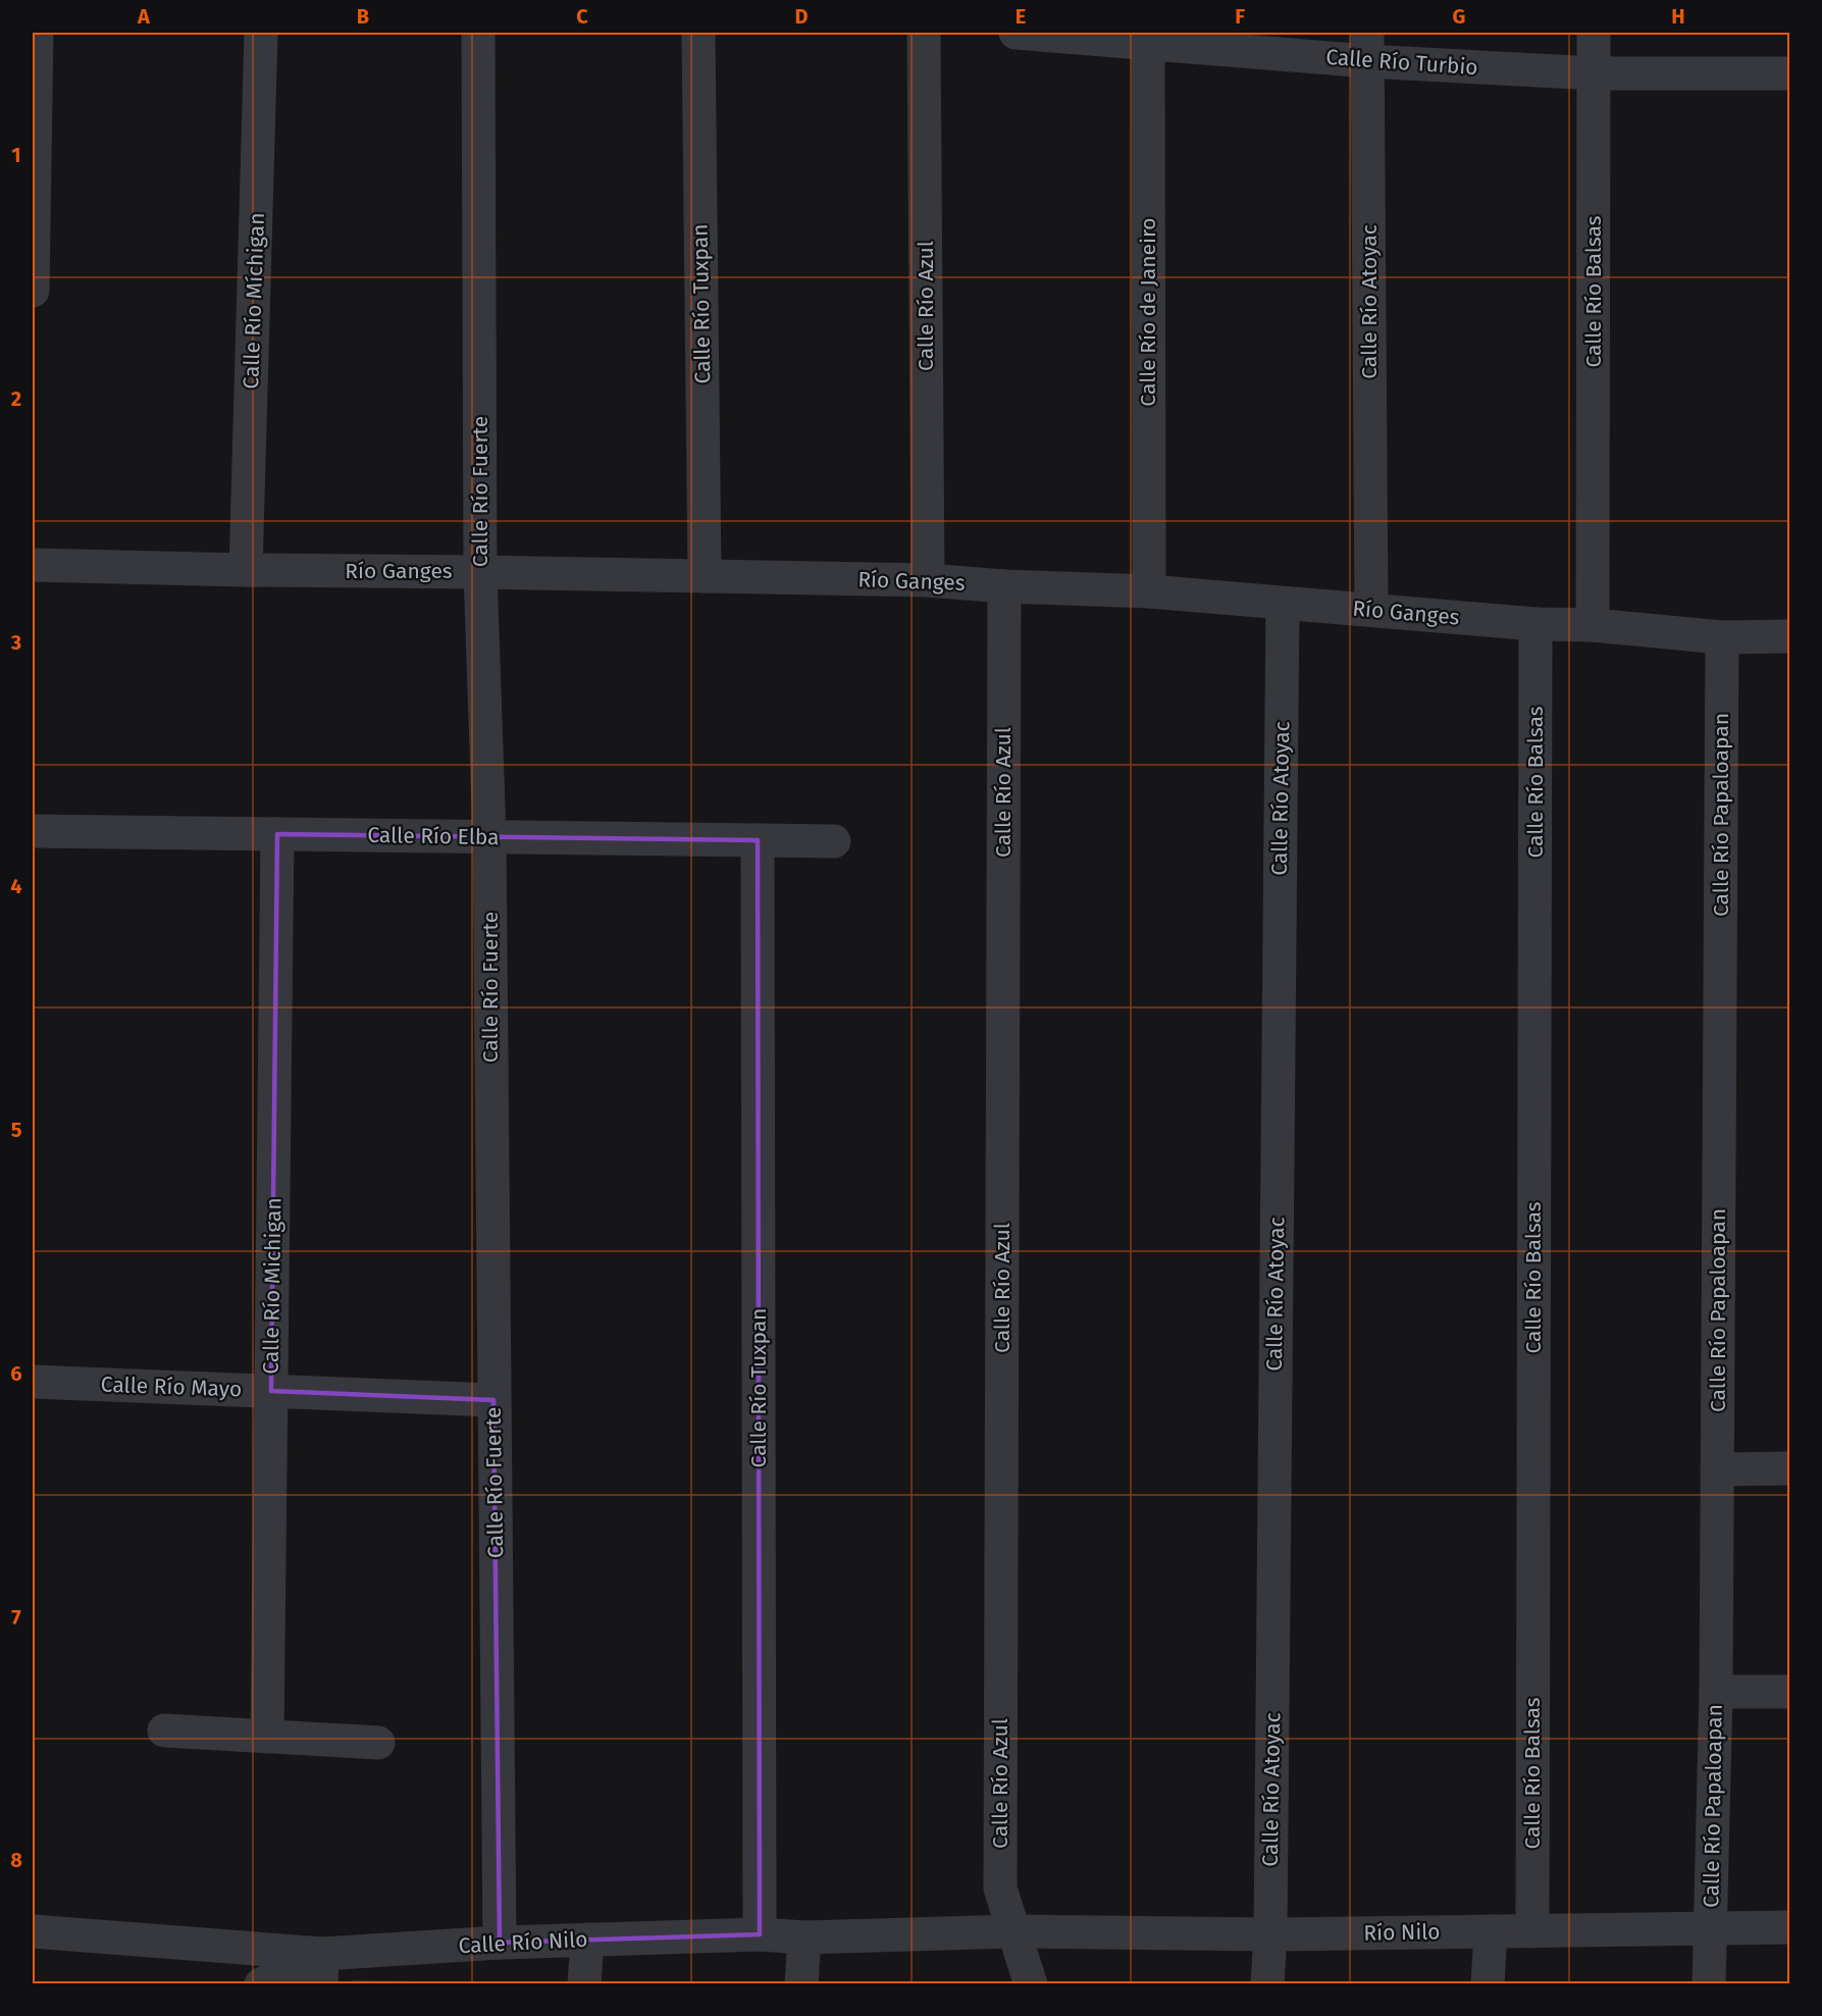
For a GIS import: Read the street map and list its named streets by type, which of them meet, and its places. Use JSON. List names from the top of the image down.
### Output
{
  "streets": {
    "street": [
      "Calle Río Turbio",
      "Calle Río Balsas",
      "Calle Río Míchigan",
      "Calle Río Atoyac",
      "Calle Río Tuxpan",
      "Calle Río Azul",
      "Calle Río de Janeiro",
      "Calle Río Fuerte",
      "Río Ganges",
      "Calle Río Papaloapan",
      "Calle Río Elba",
      "Calle Río Michigan",
      "Calle Río Mayo",
      "Río Nilo",
      "Calle Río Nilo"
    ]
  },
  "crossings": [
    ["Calle Río Turbio", "Calle Río Balsas"],
    ["Calle Río Turbio", "Calle Río Atoyac"],
    ["Calle Río Turbio", "Calle Río de Janeiro"],
    ["Calle Río Balsas", "Río Ganges"],
    ["Calle Río Balsas", "Río Nilo"],
    ["Calle Río Míchigan", "Río Ganges"],
    ["Calle Río Atoyac", "Río Ganges"],
    ["Calle Río Atoyac", "Río Nilo"],
    ["Calle Río Tuxpan", "Río Ganges"],
    ["Calle Río Tuxpan", "Calle Río Elba"],
    ["Calle Río Tuxpan", "Calle Río Nilo"],
    ["Calle Río Azul", "Río Ganges"],
    ["Calle Río Azul", "Río Nilo"],
    ["Calle Río Azul", "Calle Río Nilo"],
    ["Calle Río de Janeiro", "Río Ganges"],
    ["Calle Río Fuerte", "Río Ganges"],
    ["Calle Río Fuerte", "Calle Río Elba"],
    ["Calle Río Fuerte", "Calle Río Mayo"],
    ["Calle Río Fuerte", "Calle Río Nilo"],
    ["Río Ganges", "Calle Río Papaloapan"],
    ["Calle Río Papaloapan", "Río Nilo"],
    ["Calle Río Elba", "Calle Río Michigan"],
    ["Calle Río Michigan", "Calle Río Mayo"],
    ["Río Nilo", "Calle Río Nilo"]
  ],
  "grid": {
    "columns": [
      "A",
      "B",
      "C",
      "D",
      "E",
      "F",
      "G",
      "H"
    ],
    "rows": [
      "1",
      "2",
      "3",
      "4",
      "5",
      "6",
      "7",
      "8"
    ]
  }
}
